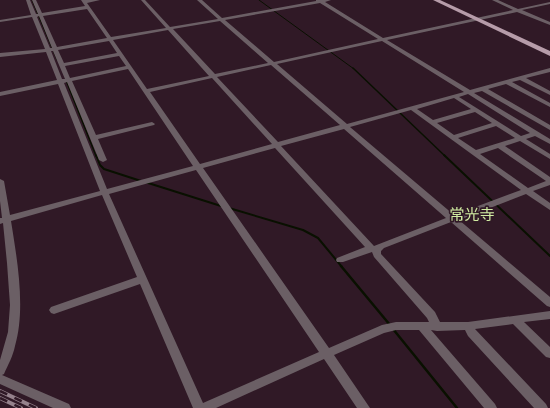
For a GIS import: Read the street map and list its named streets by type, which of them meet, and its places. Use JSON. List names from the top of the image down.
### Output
{
  "districts": ["常光寺"]
}
